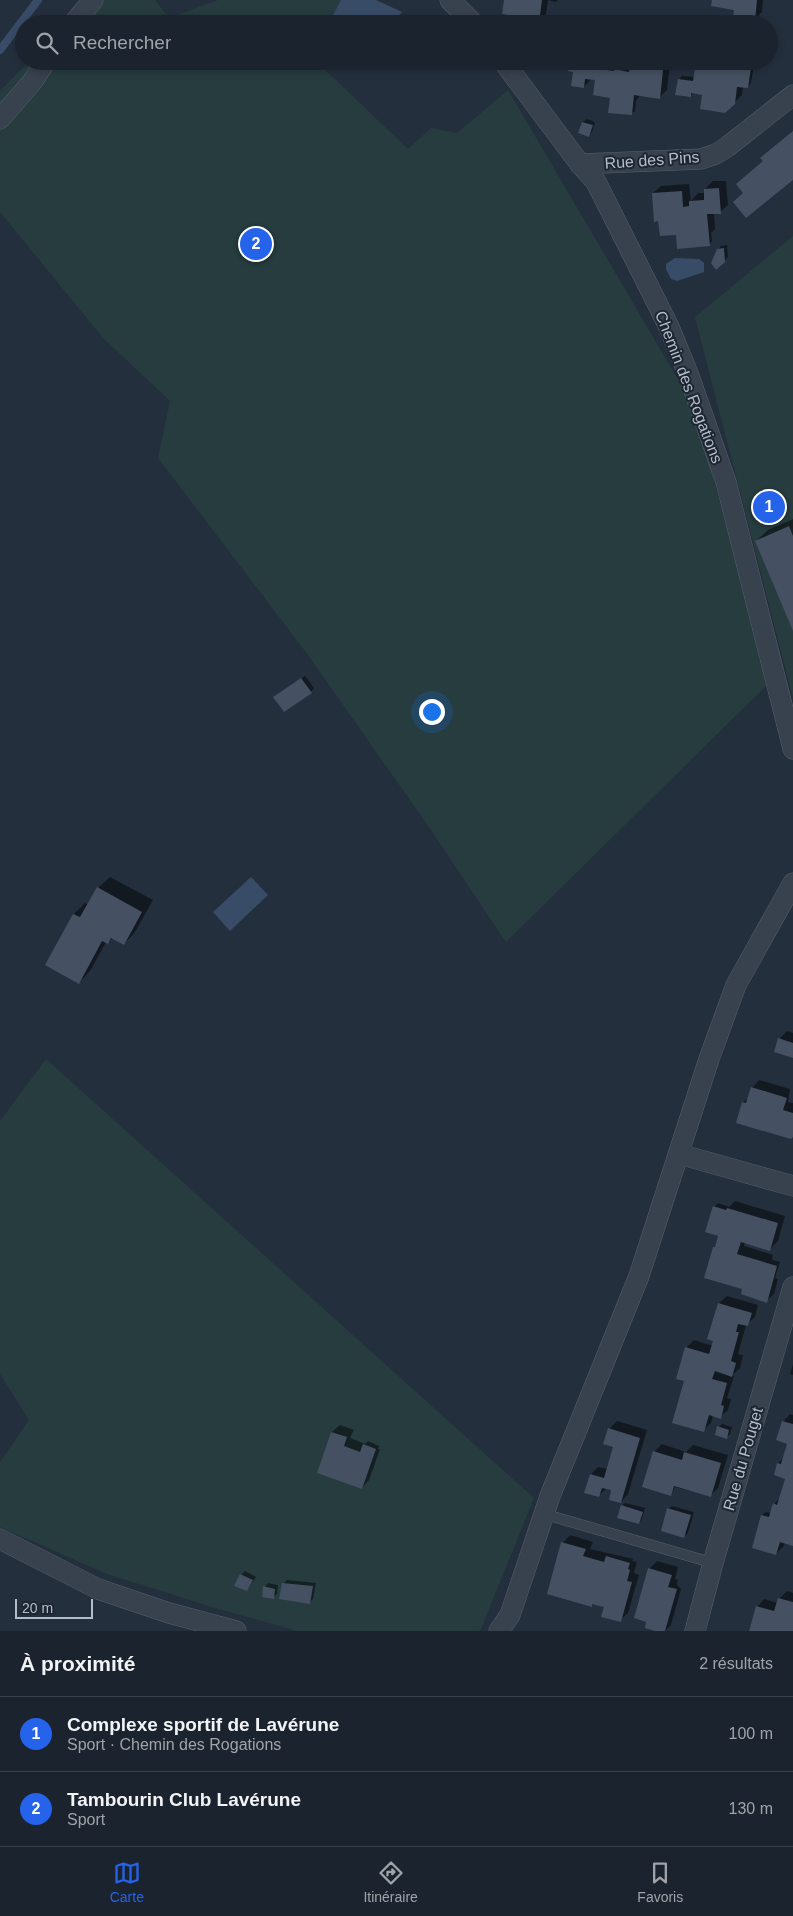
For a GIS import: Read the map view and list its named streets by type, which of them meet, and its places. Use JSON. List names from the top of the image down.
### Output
{
  "streets": {
    "street": ["Rue des Pins", "Chemin des Rogations", "Rue du Pouget"]
  },
  "crossings": [
    ["Rue des Pins", "Chemin des Rogations"]
  ],
  "scale_bar": "20 m",
  "page": {
    "search": "Rechercher",
    "pins": ["2", "1"],
    "scale": "20 m",
    "heading": ["À proximité", "2 résultats"],
    "list": [
      {
        "mark": "1",
        "name": "Complexe sportif de Lavérune",
        "note": "Sport · Chemin des Rogations",
        "value": "100 m"
      },
      {
        "mark": "2",
        "name": "Tambourin Club Lavérune",
        "note": "Sport",
        "value": "130 m"
      }
    ],
    "nav": ["Carte", "Itinéraire", "Favoris"]
  }
}
